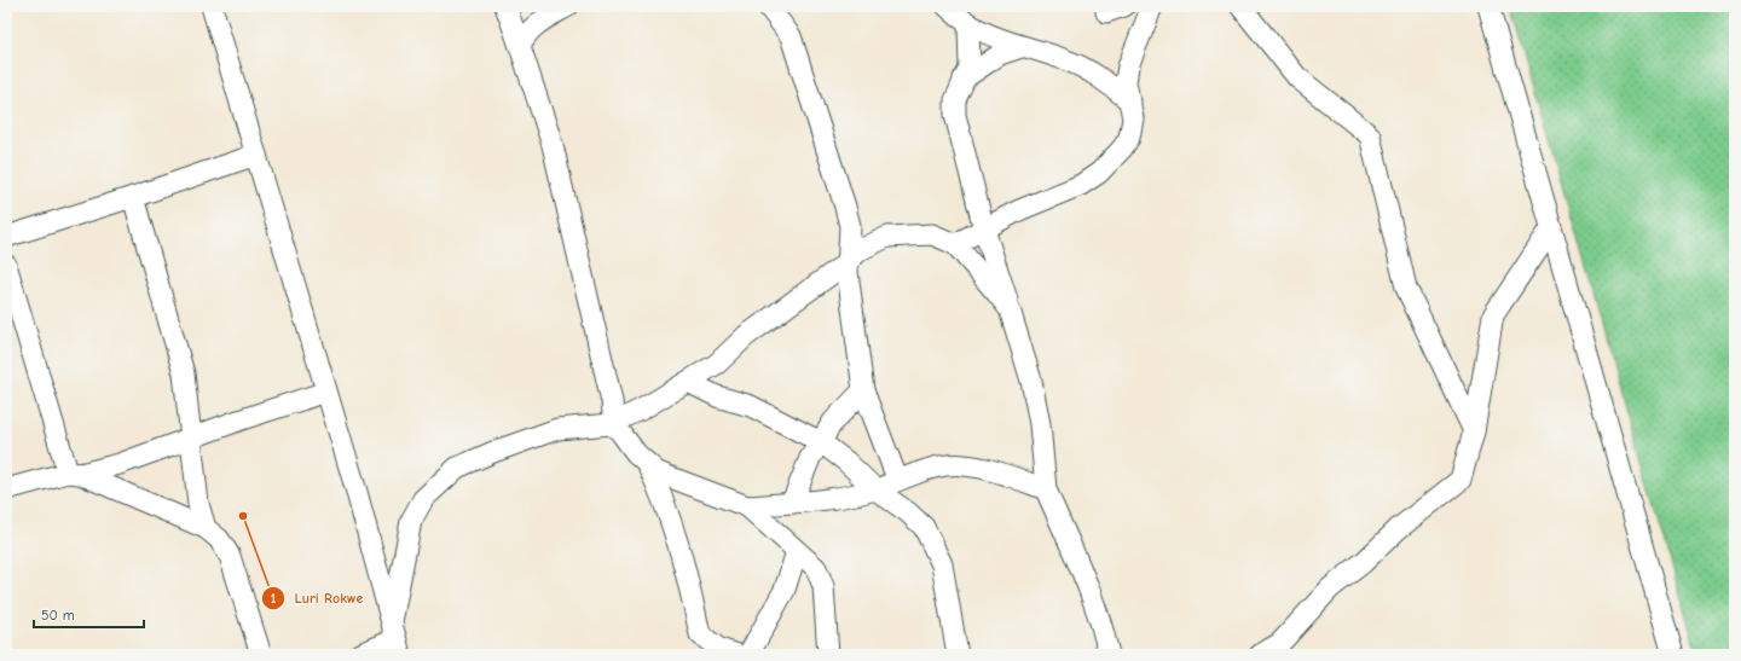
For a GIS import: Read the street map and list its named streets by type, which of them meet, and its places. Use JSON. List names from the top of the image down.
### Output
{
  "places": ["Luri Rokwe"],
  "scale_bar": "50 m"
}
